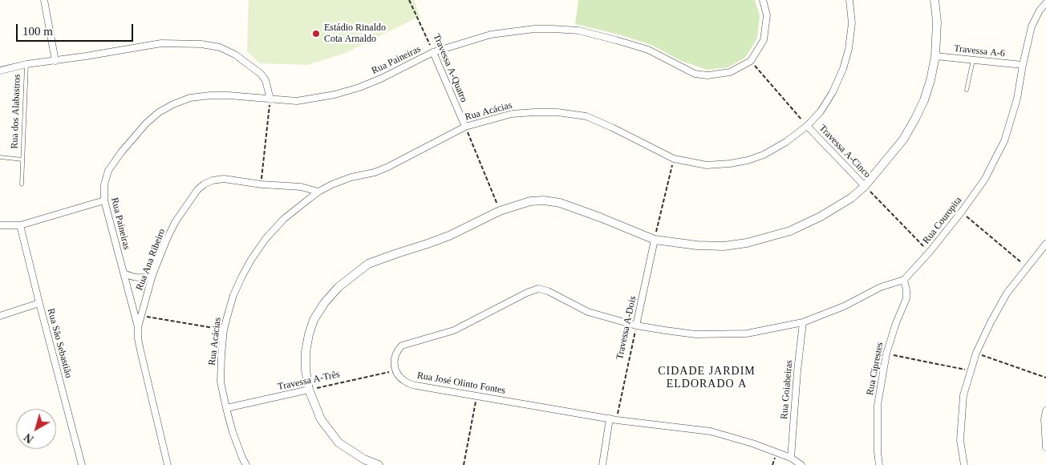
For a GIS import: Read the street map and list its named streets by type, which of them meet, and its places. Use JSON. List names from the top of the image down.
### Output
{
  "streets": {
    "street": [
      "Travessa A-6",
      "Rua Paineiras",
      "Travessa A-Quatro",
      "Rua Acácias",
      "Travessa A-Cinco",
      "Rua Couropita",
      "Rua Ana Ribeiro",
      "Travessa A-Dois",
      "Rua São Sebastião",
      "Rua Ciprestes",
      "Travessa A-Três",
      "Rua José Olinto Fontes",
      "Rua Goiabeiras"
    ],
    "lane": ["Rua dos Alabastros"]
  },
  "crossings": [
    ["Travessa A-6", "Rua Couropita"],
    ["Rua Paineiras", "Travessa A-Quatro"],
    ["Rua Paineiras", "Travessa A-Cinco"],
    ["Rua Paineiras", "Rua Ana Ribeiro"],
    ["Travessa A-Quatro", "Rua Acácias"],
    ["Rua Acácias", "Travessa A-Cinco"],
    ["Rua Acácias", "Rua Ana Ribeiro"],
    ["Rua Acácias", "Travessa A-Três"],
    ["Travessa A-Cinco", "Rua Couropita"],
    ["Rua Couropita", "Rua Ciprestes"],
    ["Travessa A-Dois", "Rua José Olinto Fontes"],
    ["Travessa A-Três", "Rua José Olinto Fontes"],
    ["Rua José Olinto Fontes", "Rua Goiabeiras"]
  ],
  "districts": ["CIDADE JARDIM ELDORADO A"],
  "places": ["Estádio Rinaldo Cota Arnaldo"],
  "scale_bar": "100 m",
  "north": "bottom left"
}
